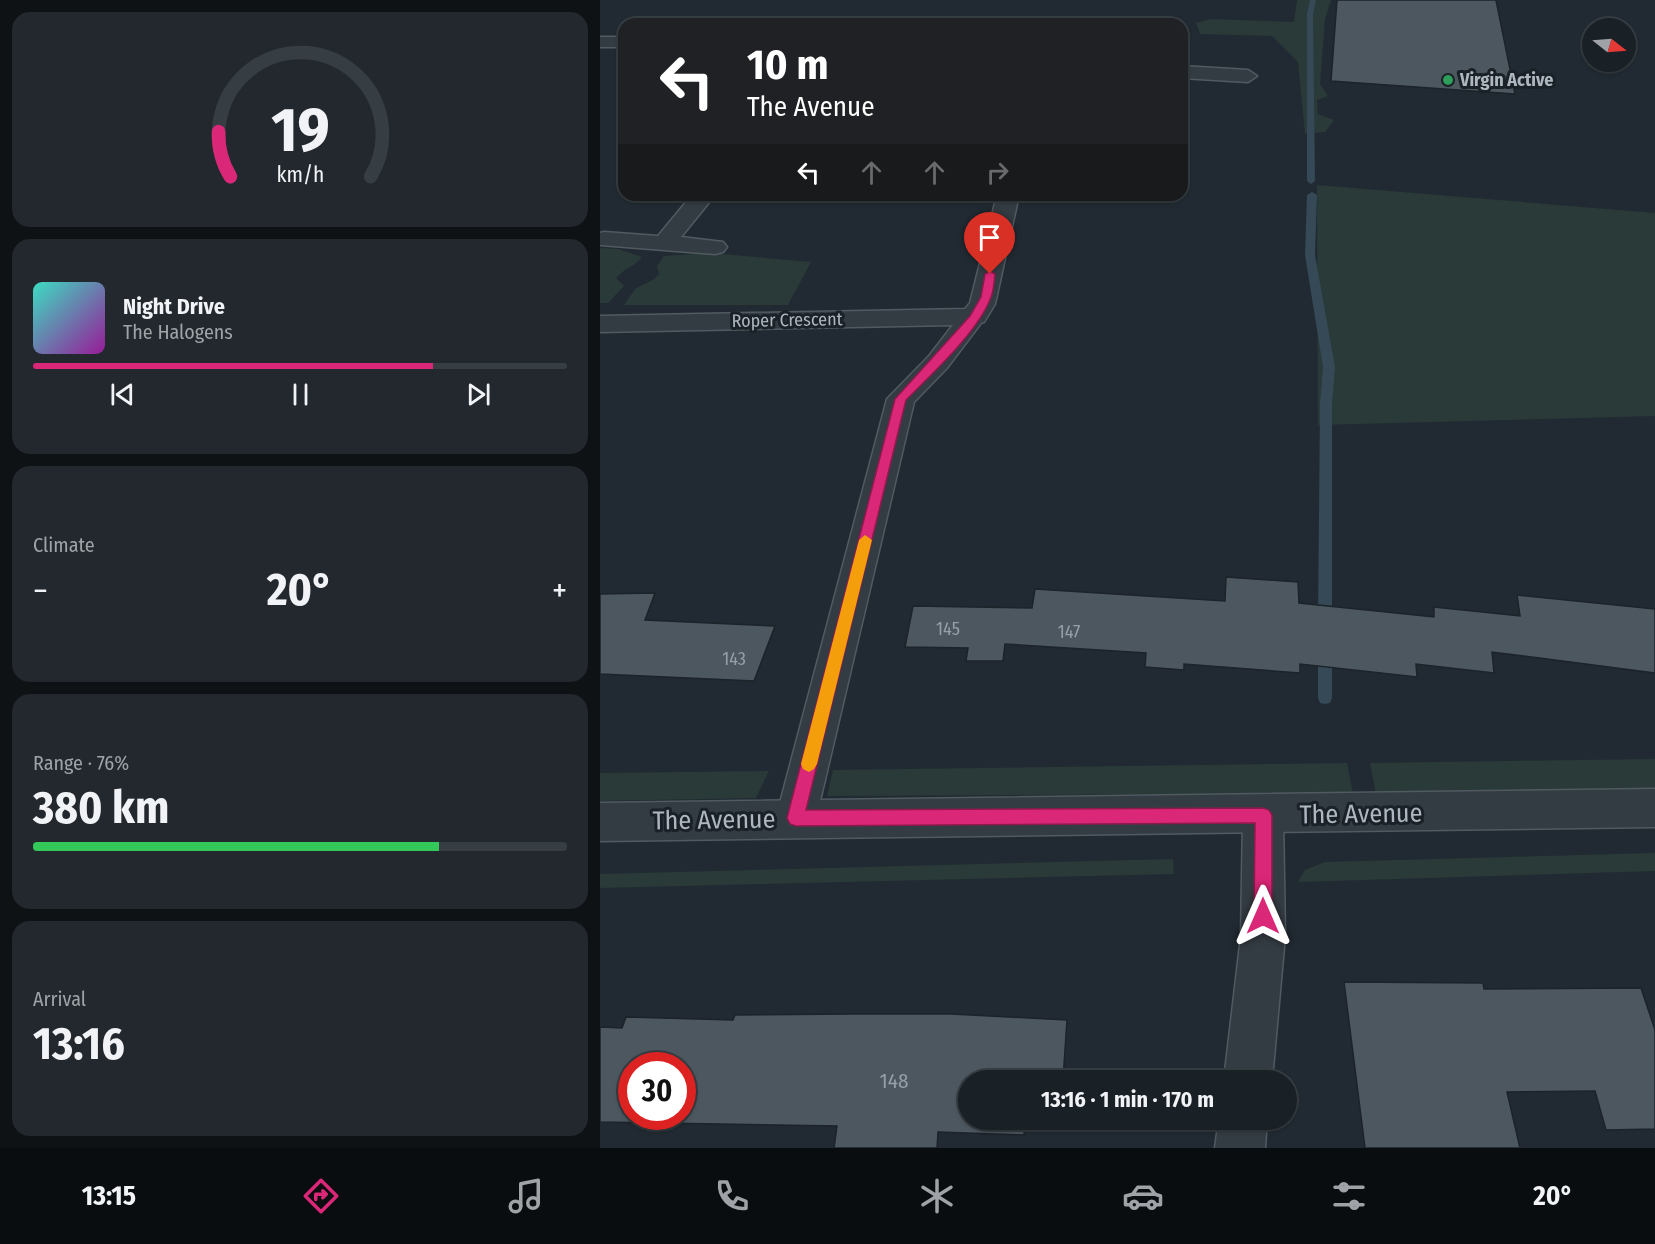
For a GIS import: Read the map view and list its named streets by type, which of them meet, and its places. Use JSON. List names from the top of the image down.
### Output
{
  "streets": {
    "street": ["Roper Crescent", "The Avenue"]
  },
  "places": ["Virgin Active"],
  "house_numbers": [
    "145",
    "147",
    "143",
    "148"
  ],
  "north": "right",
  "page": {
    "turn": ["10 m", "The Avenue"],
    "song": ["Night Drive", "The Halogens"],
    "tile": [
      "Climate",
      ["Range · 76%", "380 km"],
      ["Arrival", "13:16"]
    ],
    "heat": ["−", "20°", "+"],
    "limit": "30",
    "trip": "13:16 · 1 min · 170 m",
    "tabs": ["13:15", "20°"],
    "gauge": ["19", "km/h"]
  }
}
